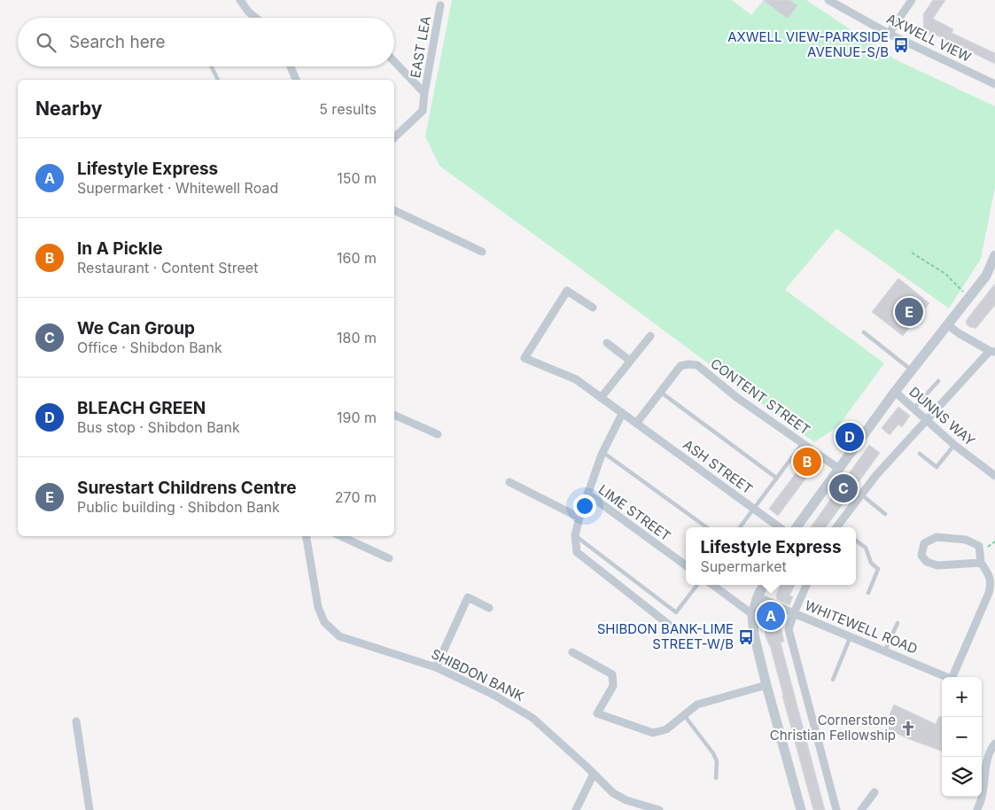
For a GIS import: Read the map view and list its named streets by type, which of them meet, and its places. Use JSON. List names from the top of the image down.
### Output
{
  "streets": {
    "street": [
      "AXWELL VIEW",
      "EAST LEA",
      "CONTENT STREET",
      "DUNNS WAY",
      "ASH STREET",
      "LIME STREET",
      "WHITEWELL ROAD",
      "SHIBDON BANK"
    ]
  },
  "crossings": [
    ["CONTENT STREET", "ASH STREET"]
  ],
  "places": {
    "bus stop": ["AXWELL VIEW-PARKSIDE AVENUE-S/B", "SHIBDON BANK-LIME STREET-W/B"],
    "church": ["Cornerstone Christian Fellowship"]
  },
  "page": {
    "search": "Search here",
    "heading": ["Nearby", "5 results"],
    "list": [
      {
        "mark": "A",
        "name": "Lifestyle Express",
        "note": "Supermarket · Whitewell Road",
        "value": "150 m"
      },
      {
        "mark": "B",
        "name": "In A Pickle",
        "note": "Restaurant · Content Street",
        "value": "160 m"
      },
      {
        "mark": "C",
        "name": "We Can Group",
        "note": "Office · Shibdon Bank",
        "value": "180 m"
      },
      {
        "mark": "D",
        "name": "BLEACH GREEN",
        "note": "Bus stop · Shibdon Bank",
        "value": "190 m"
      },
      {
        "mark": "E",
        "name": "Surestart Childrens Centre",
        "note": "Public building · Shibdon Bank",
        "value": "270 m"
      }
    ],
    "pins": [
      "E",
      "D",
      "B",
      "C",
      "A"
    ],
    "popup": ["Lifestyle Express", "Supermarket"],
    "map_buttons": ["+", "−"]
  }
}
